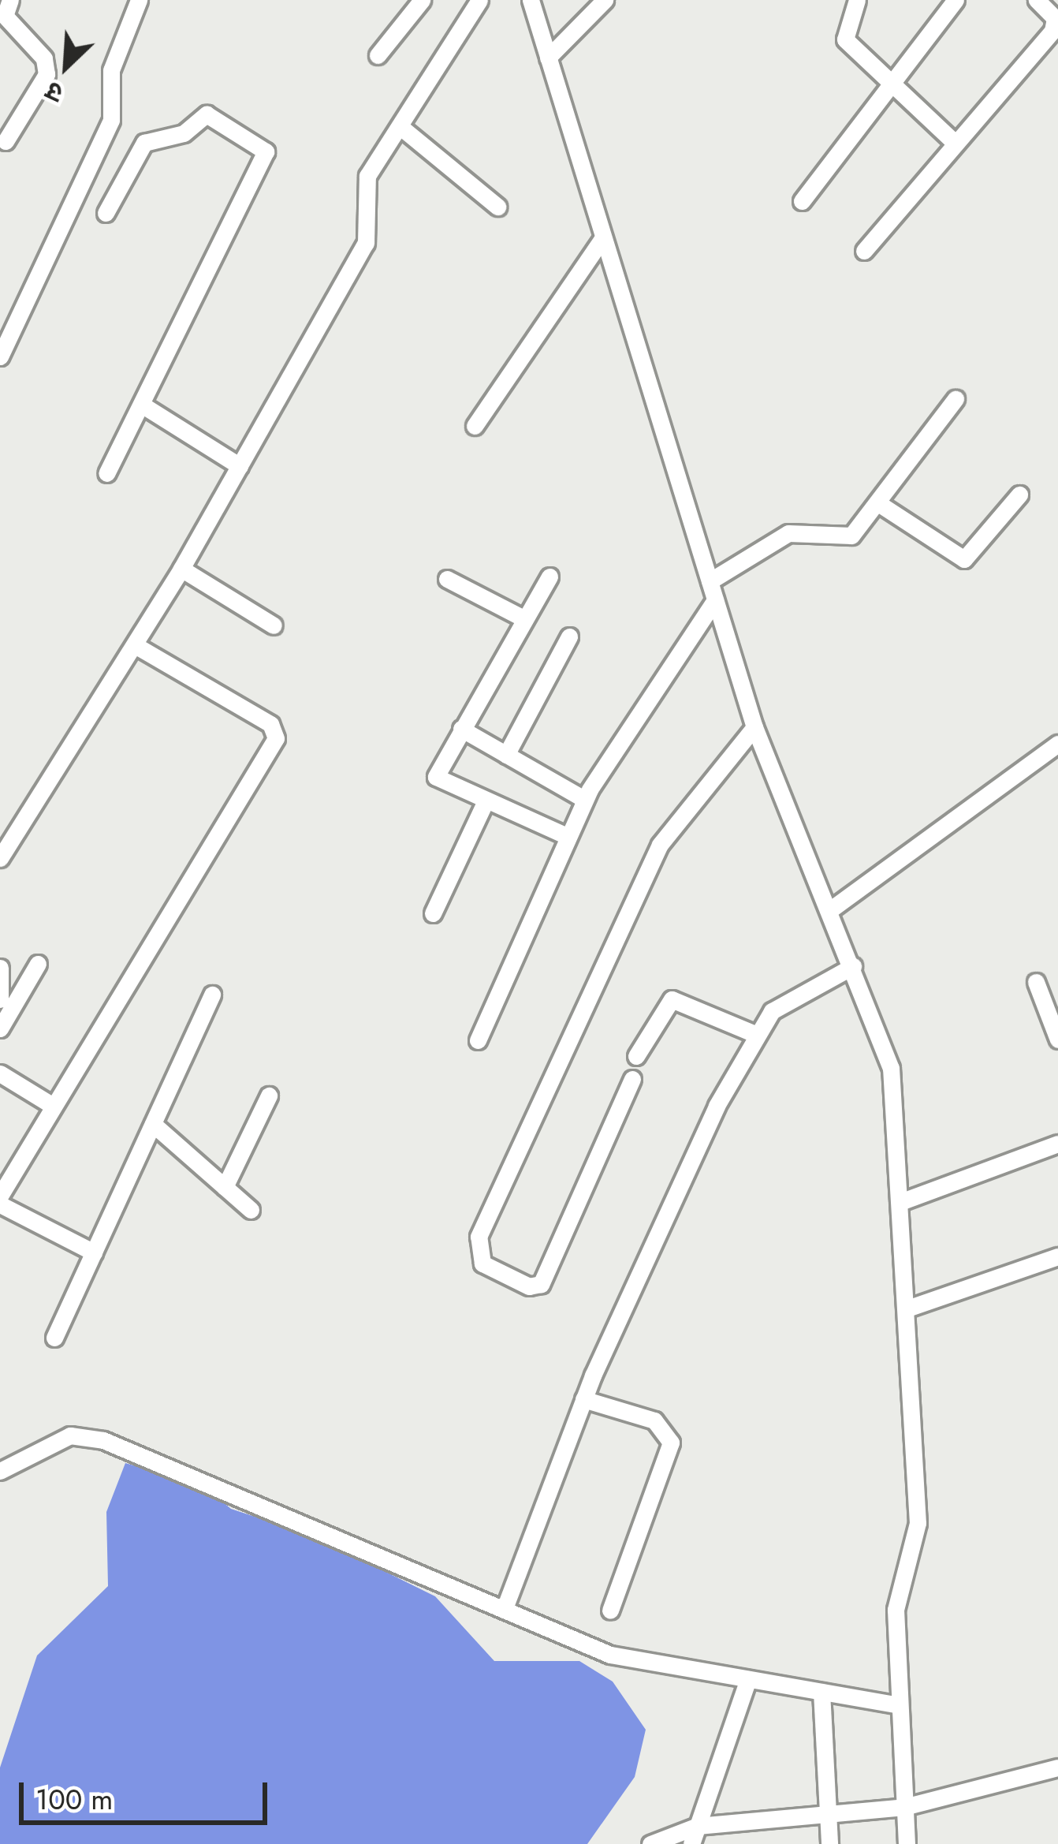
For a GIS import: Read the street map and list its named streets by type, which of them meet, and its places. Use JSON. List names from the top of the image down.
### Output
{
  "scale_bar": "100 m",
  "north": "bottom left"
}
